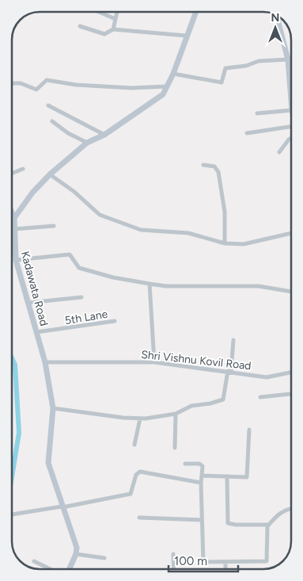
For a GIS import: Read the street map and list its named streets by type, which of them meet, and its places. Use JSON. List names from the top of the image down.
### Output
{
  "streets": {
    "street": ["Kadawata Road", "5th Lane", "Shri Vishnu Kovil Road"]
  },
  "crossings": [
    ["Kadawata Road", "5th Lane"],
    ["Kadawata Road", "Shri Vishnu Kovil Road"]
  ],
  "scale_bar": "100 m",
  "north": "top"
}
